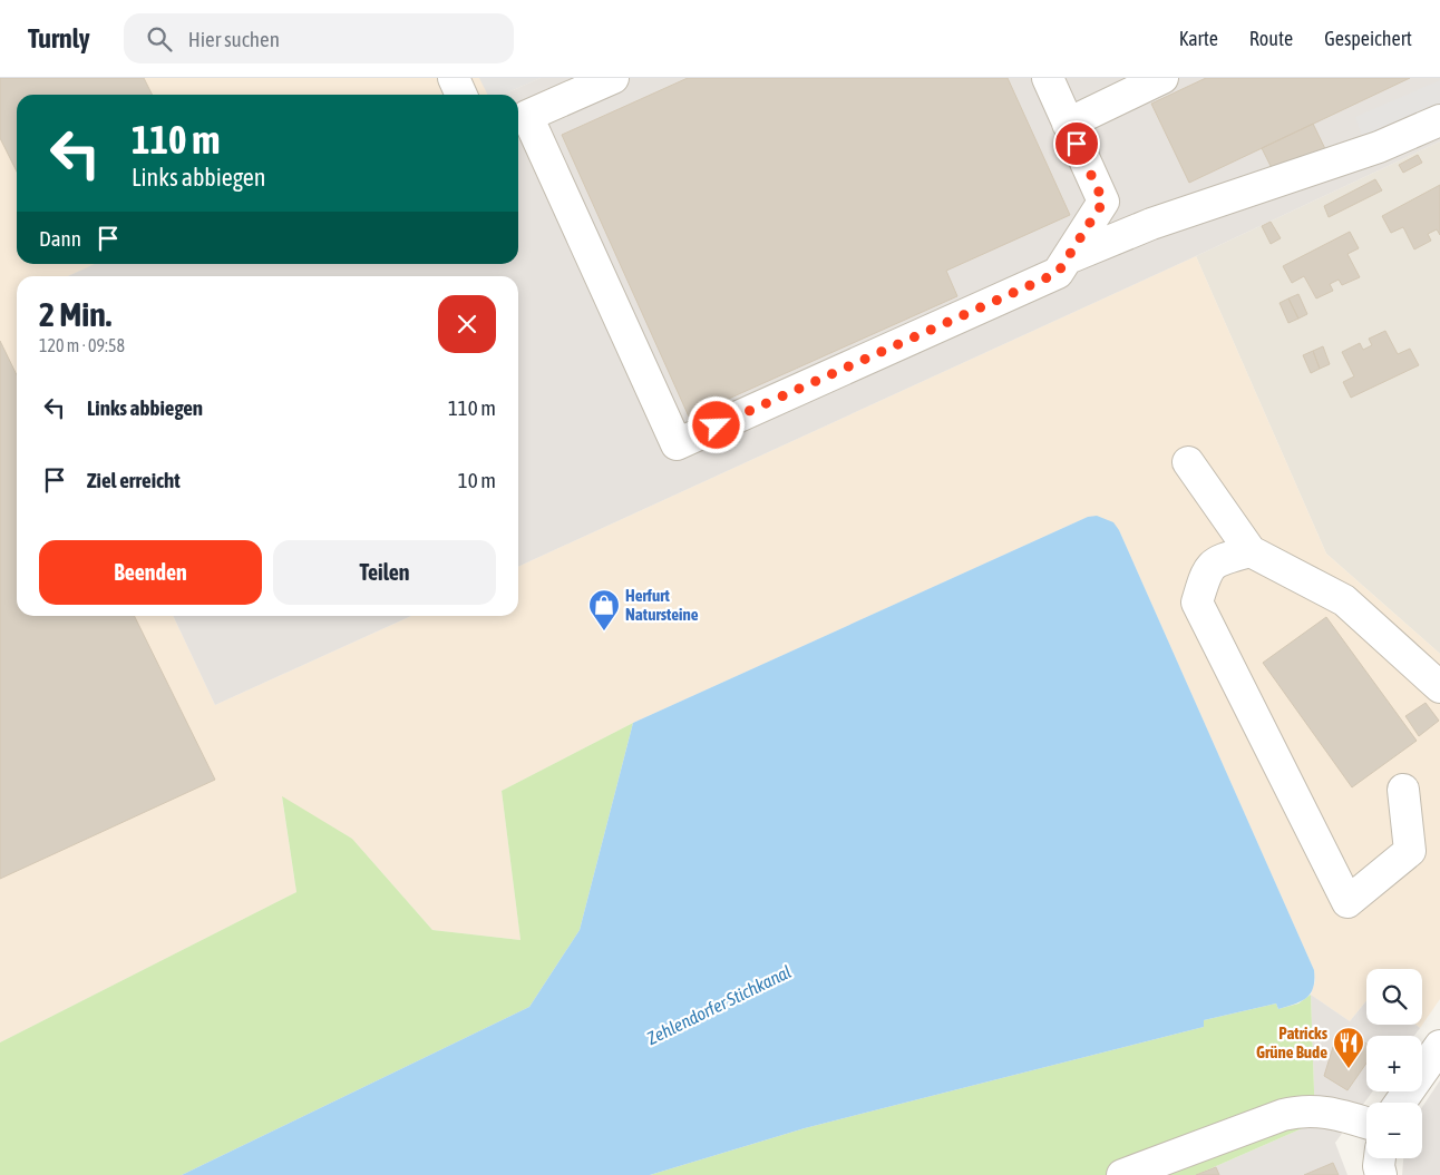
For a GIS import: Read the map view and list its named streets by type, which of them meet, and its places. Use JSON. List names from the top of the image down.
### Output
{
  "water": ["Zehlendorfer Stichkanal"],
  "places": {
    "shop": ["Herfurt Natursteine"],
    "restaurant": ["Patricks Grüne Bude"]
  },
  "page": {
    "header": "Turnly",
    "search": "Hier suchen",
    "nav": ["Karte", "Route", "Gespeichert"],
    "turn": ["110 m", "Links abbiegen"],
    "then": "Dann",
    "heading": ["2 Min.", "120 m · 09:58"],
    "list": [
      {
        "name": "Links abbiegen",
        "value": "110 m"
      },
      {
        "name": "Ziel erreicht",
        "value": "10 m"
      }
    ],
    "buttons": ["Beenden", "Teilen"],
    "map_buttons": ["+", "−"]
  }
}
